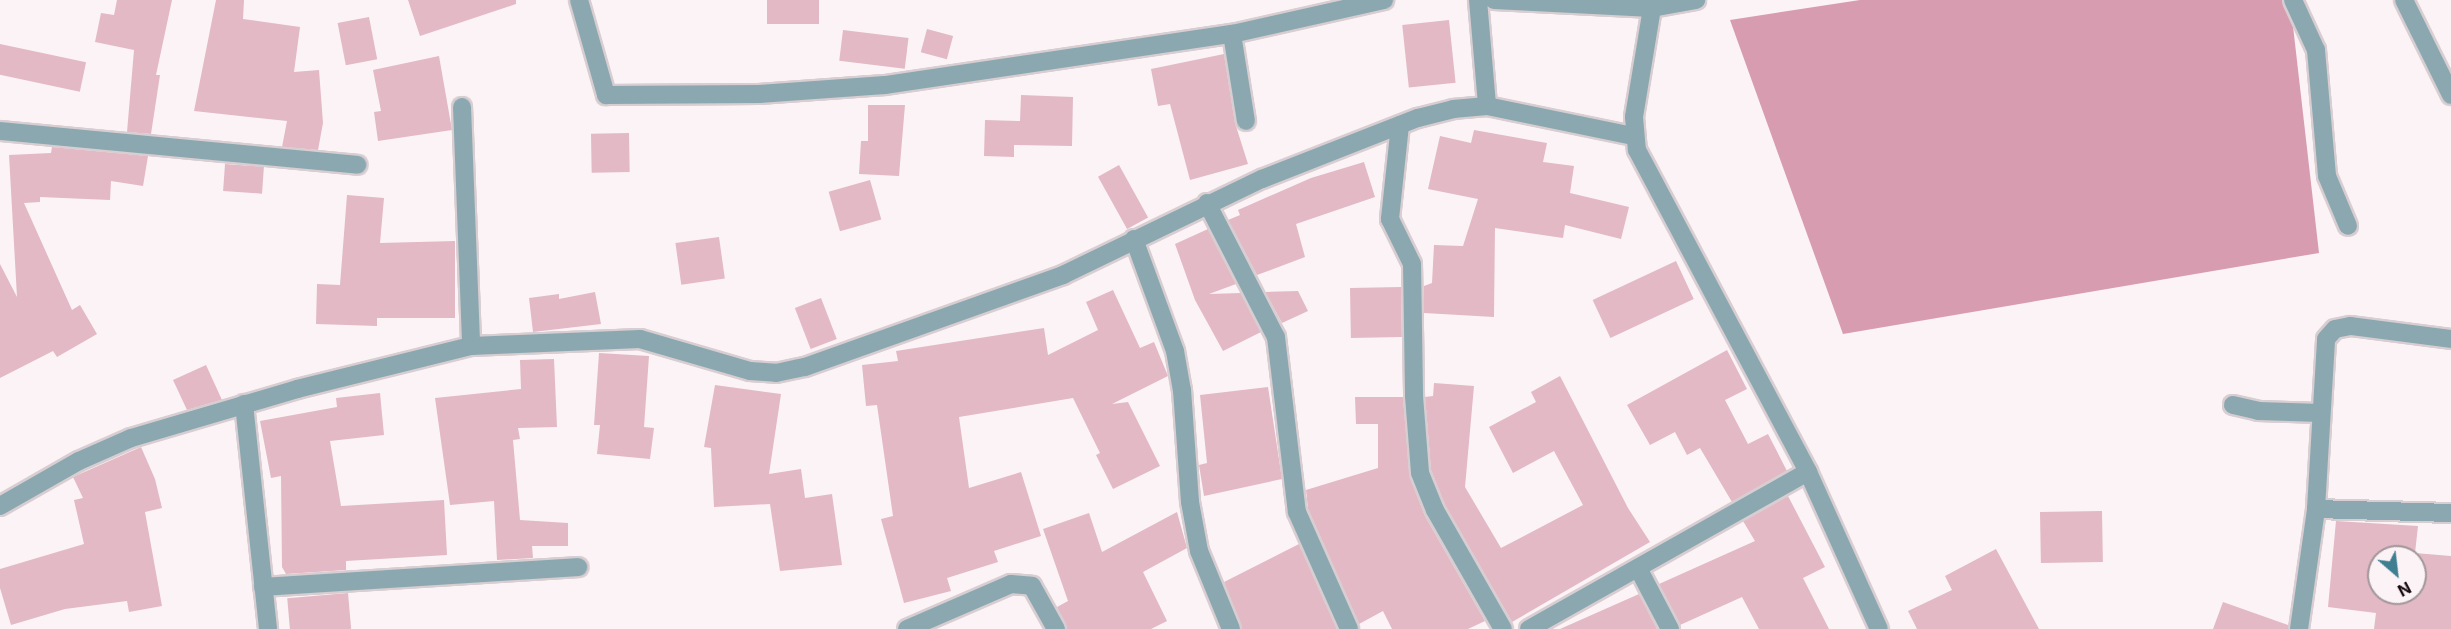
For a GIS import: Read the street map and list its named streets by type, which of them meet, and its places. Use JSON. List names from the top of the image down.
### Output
{
  "north": "bottom right"
}
